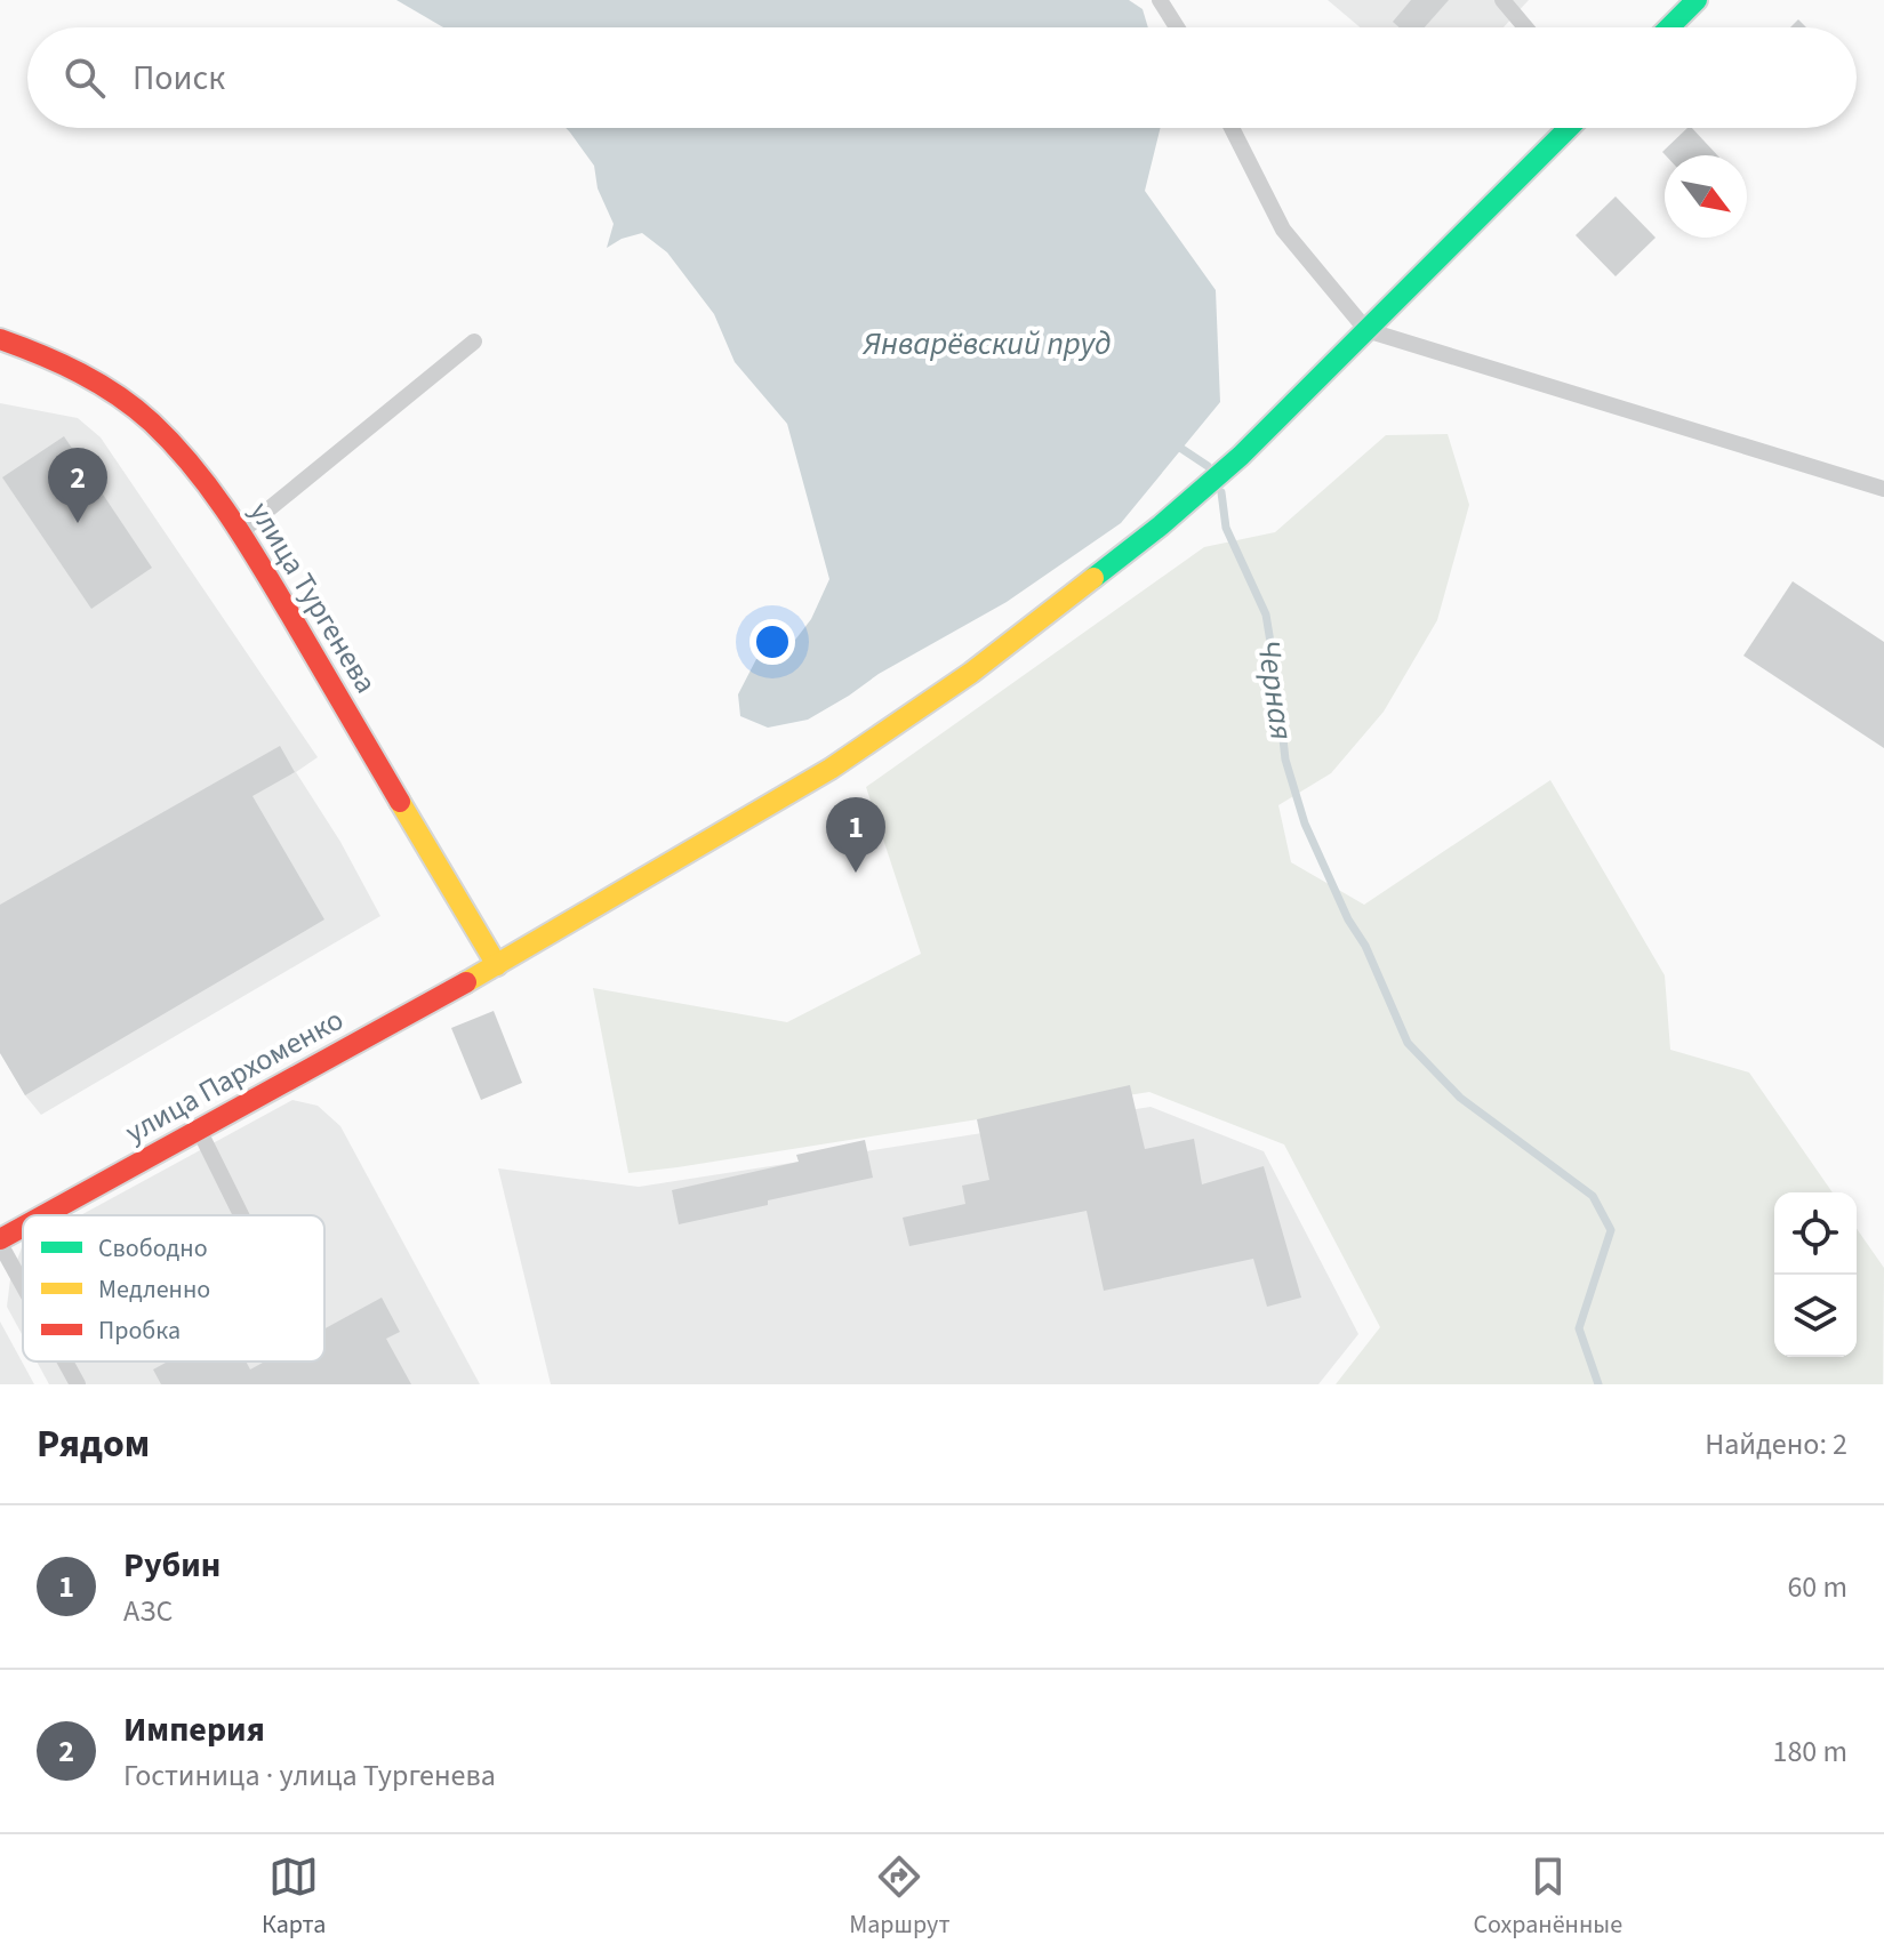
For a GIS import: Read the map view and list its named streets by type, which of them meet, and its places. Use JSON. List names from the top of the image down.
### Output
{
  "streets": {
    "street": ["улица Тургенева", "улица Пархоменко"]
  },
  "crossings": [
    ["улица Тургенева", "улица Пархоменко"]
  ],
  "water": ["Январёвский пруд", "Черная"],
  "legend": ["Свободно", "Медленно", "Пробка"],
  "north": "bottom right",
  "page": {
    "search": "Поиск",
    "pins": ["2", "1"],
    "heading": ["Рядом", "Найдено: 2"],
    "list": [
      {
        "mark": "1",
        "name": "Рубин",
        "note": "АЗС",
        "value": "60 m"
      },
      {
        "mark": "2",
        "name": "Империя",
        "note": "Гостиница · улица Тургенева",
        "value": "180 m"
      }
    ],
    "nav": ["Карта", "Маршрут", "Сохранённые"]
  }
}
